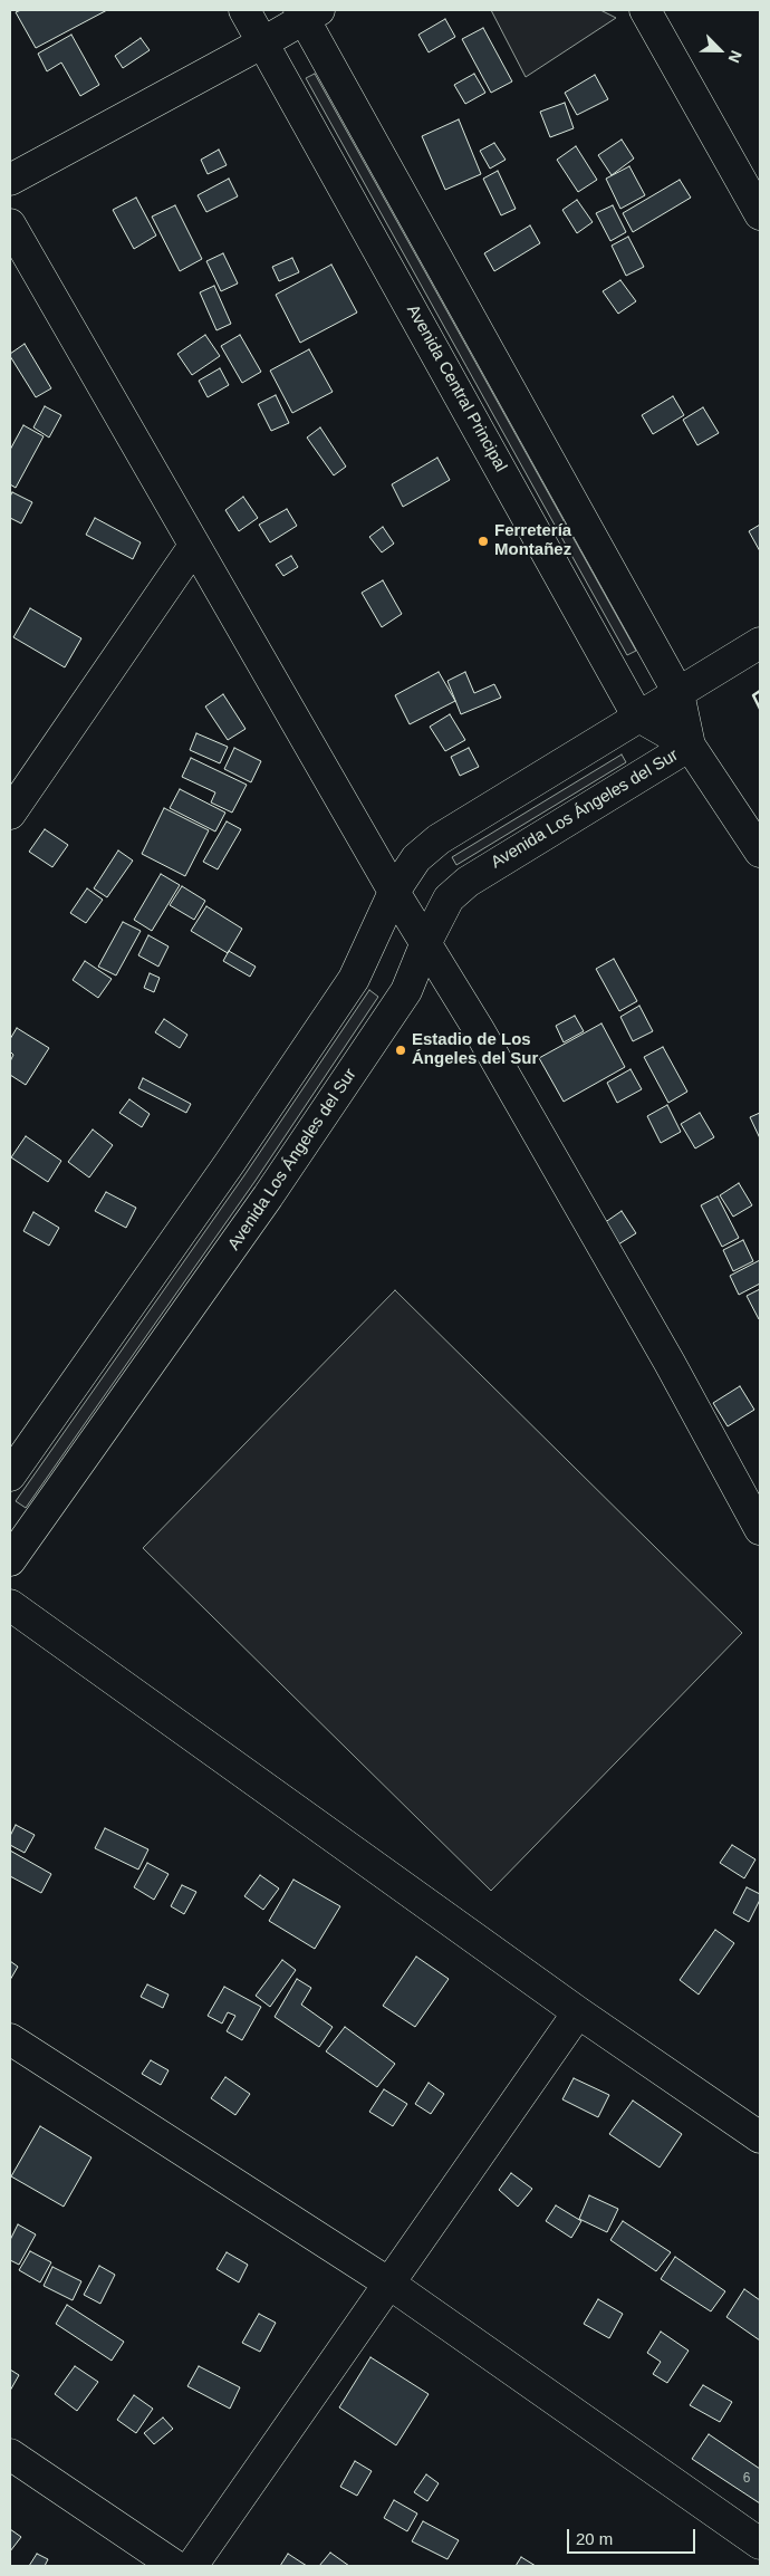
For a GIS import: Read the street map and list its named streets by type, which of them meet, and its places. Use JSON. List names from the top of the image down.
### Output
{
  "streets": {
    "street": ["Avenida Central Principal", "Avenida Los Ángeles del Sur"]
  },
  "places": ["Ferretería Montañez", "Estadio de Los Ángeles del Sur"],
  "house_numbers": ["6"],
  "scale_bar": "20 m",
  "north": "bottom right"
}
